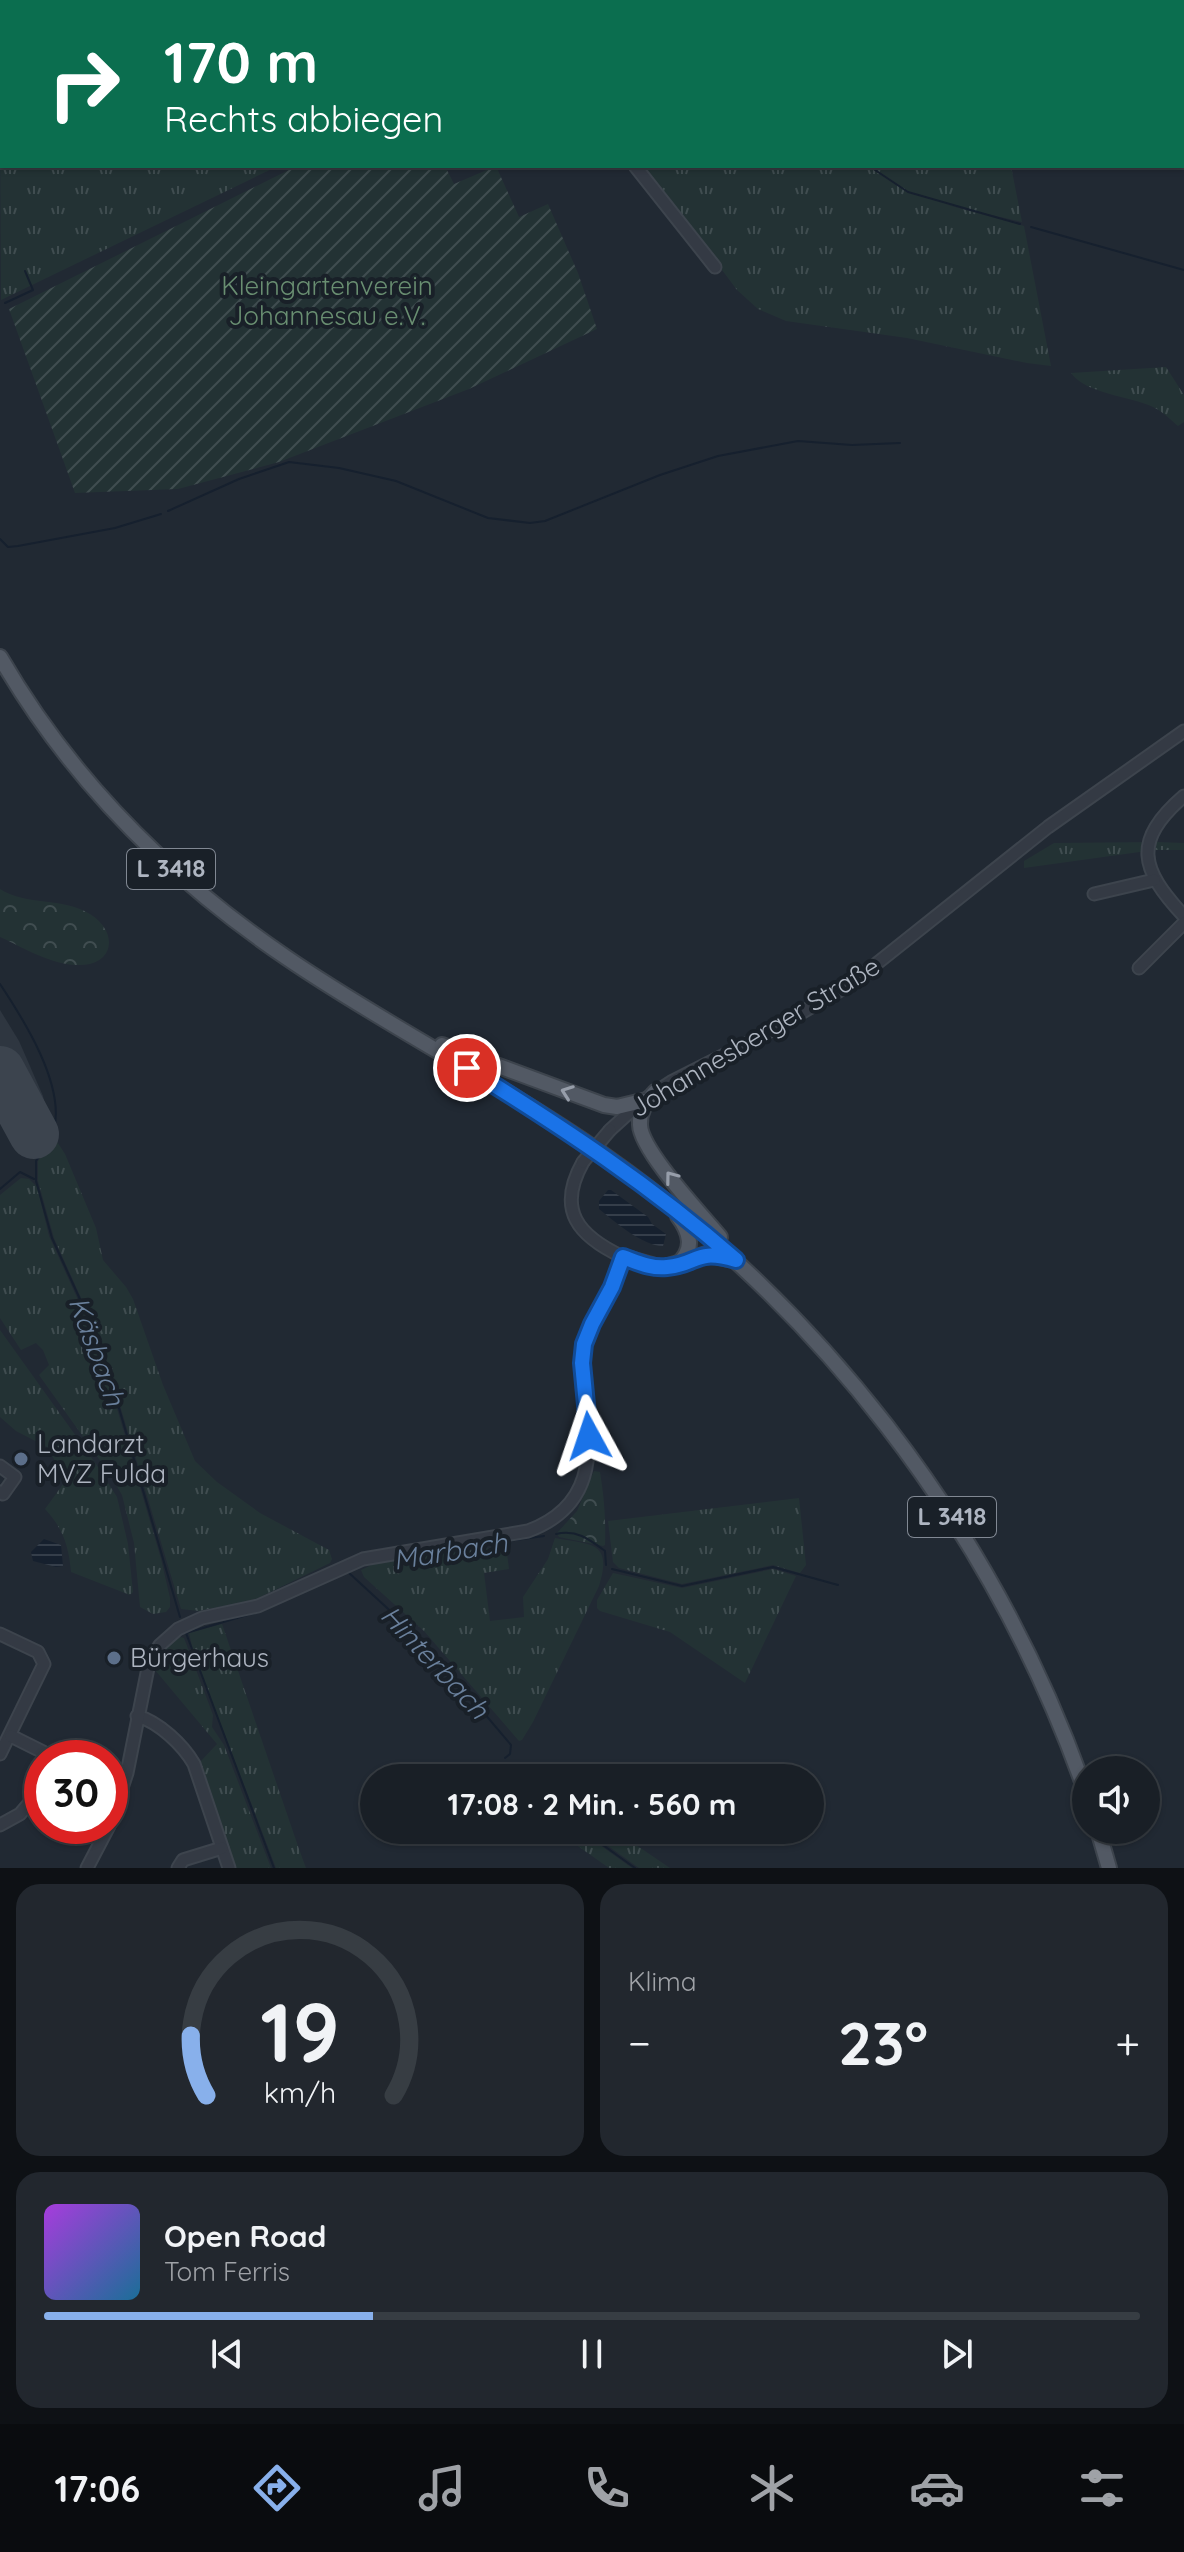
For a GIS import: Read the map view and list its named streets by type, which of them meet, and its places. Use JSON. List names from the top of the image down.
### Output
{
  "streets": {
    "main road": ["L 3418"],
    "street": ["Johannesberger Straße"]
  },
  "water": ["Käsbach", "Marbach", "Hinterbach"],
  "parks": ["Kleingartenverein Johannesau e.V."],
  "places": ["Landarzt MVZ Fulda", "Bürgerhaus"],
  "page": {
    "turn": ["170 m", "Rechts abbiegen"],
    "limit": "30",
    "trip": "17:08 · 2 Min. · 560 m",
    "tile": "Klima",
    "heat": ["−", "23°", "+"],
    "song": ["Open Road", "Tom Ferris"],
    "tabs": "17:06",
    "gauge": ["19", "km/h"]
  }
}
